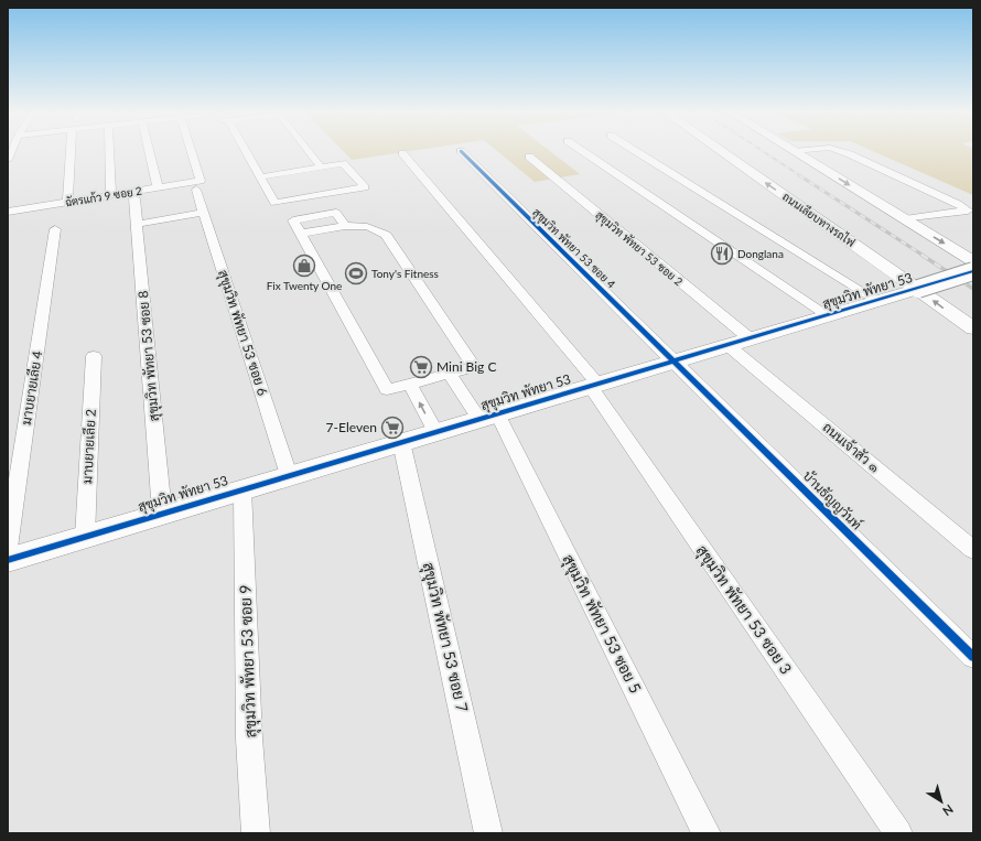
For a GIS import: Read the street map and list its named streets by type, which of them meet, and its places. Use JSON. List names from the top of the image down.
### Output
{
  "streets": {
    "street": [
      "ฉัตรแก้ว 9 ซอย 2",
      "ถนนเลียบทางรถไฟ",
      "สุขุมวิท พัทยา 53 ซอย 4",
      "สุขุมวิท พัทยา 53 ซอย 2",
      "สุขุมวิท พัทยา 53",
      "สุขุมวิท พัทยา 53 ซอย 6",
      "สุขุมวิท พัทยา 53 ซอย 8",
      "มาบยายเลีย 4",
      "มาบยายเลีย 2",
      "ถนนเจ้าสัว ๑",
      "บ้านธัญญวันท์",
      "สุขุมวิท พัทยา 53 ซอย 3",
      "สุขุมวิท พัทยา 53 ซอย 5",
      "สุขุมวิท พัทยา 53 ซอย 7",
      "สุขุมวิท พัทยา 53 ซอย 9"
    ]
  },
  "crossings": [
    ["ฉัตรแก้ว 9 ซอย 2", "สุขุมวิท พัทยา 53 ซอย 6"],
    ["ถนนเลียบทางรถไฟ", "สุขุมวิท พัทยา 53"],
    ["สุขุมวิท พัทยา 53 ซอย 4", "สุขุมวิท พัทยา 53"],
    ["สุขุมวิท พัทยา 53 ซอย 4", "บ้านธัญญวันท์"],
    ["สุขุมวิท พัทยา 53 ซอย 2", "สุขุมวิท พัทยา 53"],
    ["สุขุมวิท พัทยา 53", "สุขุมวิท พัทยา 53 ซอย 6"],
    ["สุขุมวิท พัทยา 53", "สุขุมวิท พัทยา 53 ซอย 8"],
    ["สุขุมวิท พัทยา 53", "มาบยายเลีย 2"],
    ["สุขุมวิท พัทยา 53", "ถนนเจ้าสัว ๑"],
    ["สุขุมวิท พัทยา 53", "บ้านธัญญวันท์"],
    ["สุขุมวิท พัทยา 53", "สุขุมวิท พัทยา 53 ซอย 3"],
    ["สุขุมวิท พัทยา 53", "สุขุมวิท พัทยา 53 ซอย 5"],
    ["สุขุมวิท พัทยา 53", "สุขุมวิท พัทยา 53 ซอย 7"],
    ["สุขุมวิท พัทยา 53", "สุขุมวิท พัทยา 53 ซอย 9"]
  ],
  "places": {
    "restaurant": ["Donglana"],
    "shop": ["Fix Twenty One"],
    "sports": ["Tony's Fitness"],
    "supermarket": ["Mini Big C", "7-Eleven"]
  },
  "north": "bottom right"
}
